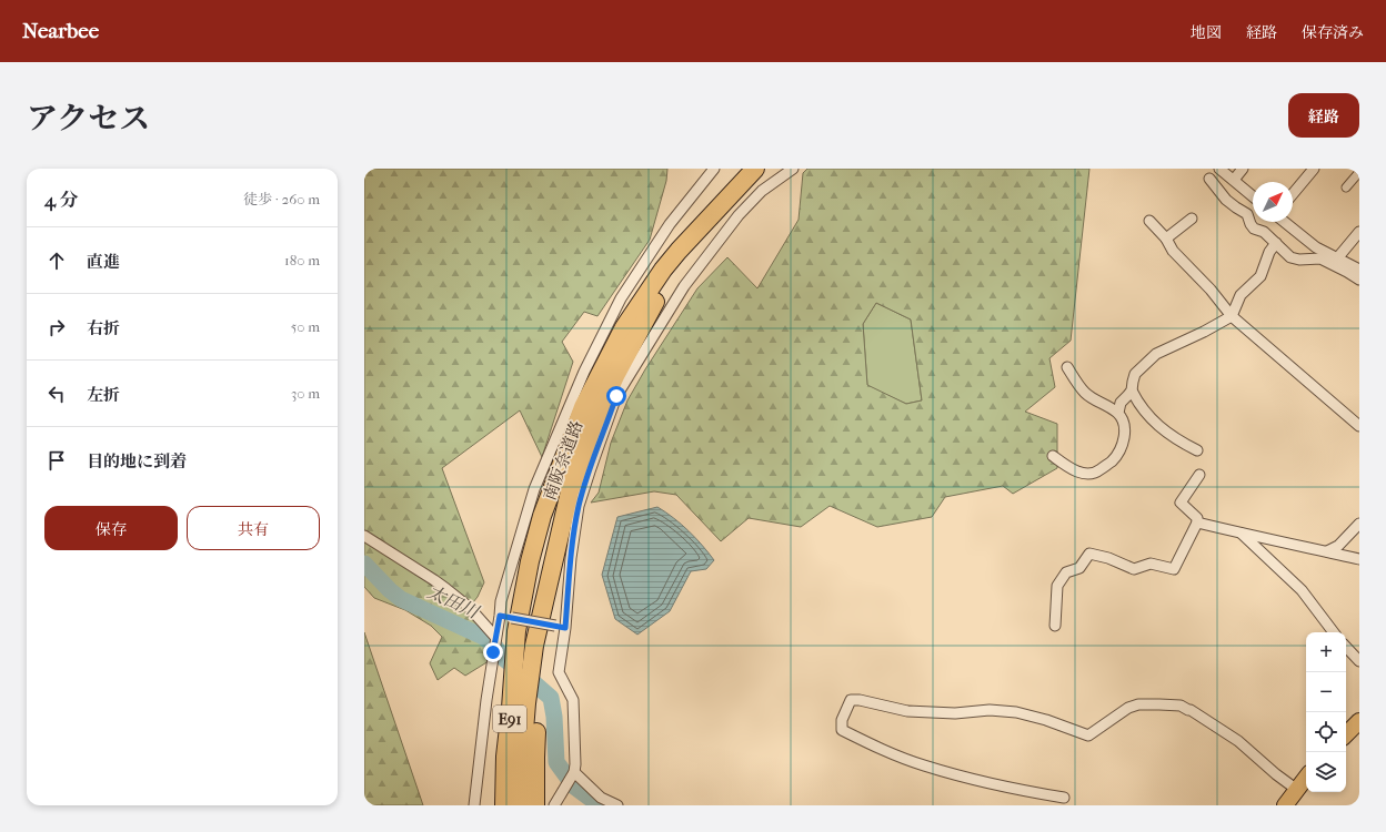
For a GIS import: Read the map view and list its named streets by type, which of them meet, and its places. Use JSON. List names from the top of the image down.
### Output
{
  "streets": {
    "highway": ["南阪奈道路", "E91"]
  },
  "water": ["太田川"],
  "north": "top right",
  "page": {
    "header": "Nearbee",
    "nav": ["地図", "経路", "保存済み"],
    "title": "アクセス",
    "buttons": [
      "経路",
      ["保存", "共有"]
    ],
    "heading": ["4 分", "徒歩 · 260 m"],
    "list": [
      ["直進", "180 m"],
      ["右折", "50 m"],
      ["左折", "30 m"],
      "目的地に到着"
    ],
    "map_buttons": ["+", "−"]
  }
}
